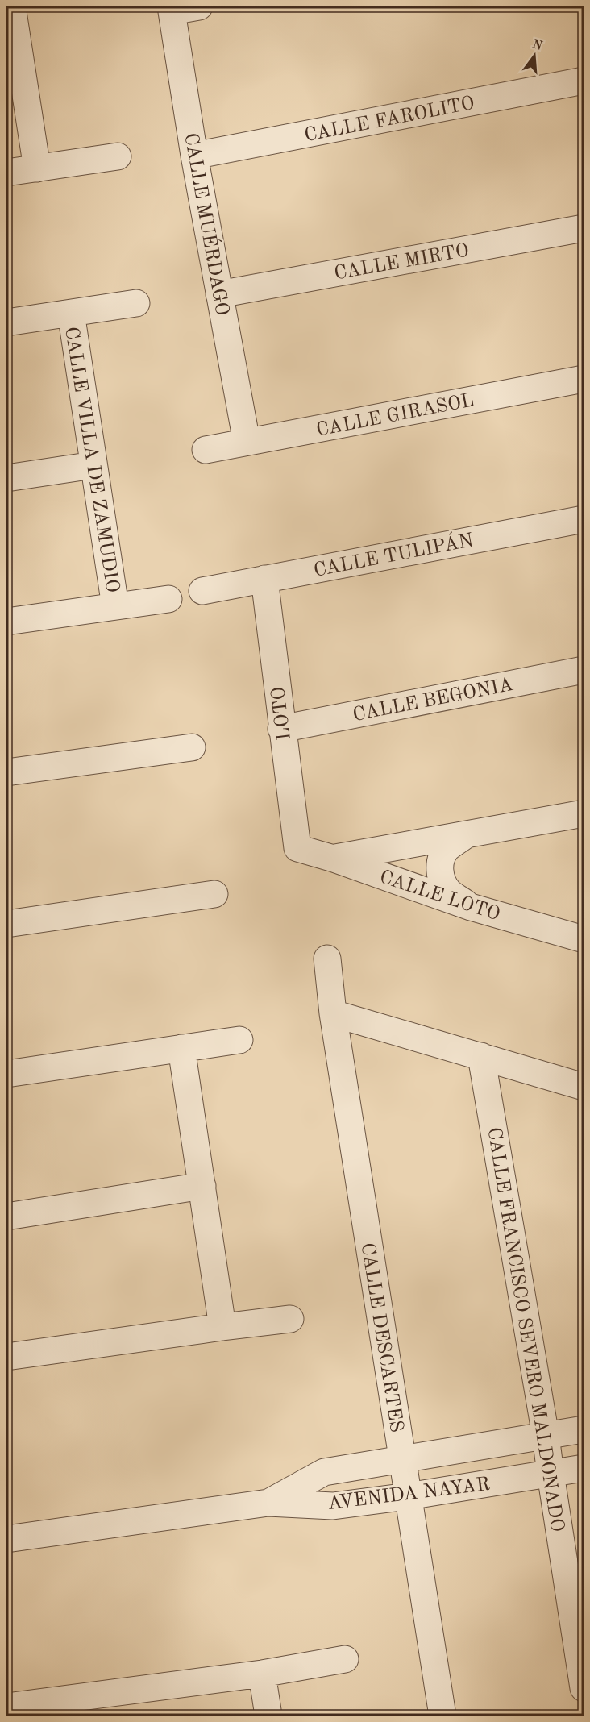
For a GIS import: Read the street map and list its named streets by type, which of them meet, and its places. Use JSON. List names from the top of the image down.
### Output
{
  "streets": {
    "street": [
      "CALLE FAROLITO",
      "CALLE MUÉRDAGO",
      "CALLE MIRTO",
      "CALLE GIRASOL",
      "CALLE VILLA DE ZAMUDIO",
      "CALLE TULIPÁN",
      "CALLE BEGONIA",
      "LOTO",
      "CALLE LOTO",
      "CALLE FRANCISCO SEVERO MALDONADO",
      "CALLE DESCARTES",
      "AVENIDA NAYAR"
    ]
  },
  "crossings": [
    ["CALLE FAROLITO", "CALLE MUÉRDAGO"],
    ["CALLE MUÉRDAGO", "CALLE MIRTO"],
    ["CALLE MUÉRDAGO", "CALLE GIRASOL"],
    ["CALLE TULIPÁN", "LOTO"],
    ["CALLE BEGONIA", "LOTO"],
    ["LOTO", "CALLE LOTO"],
    ["CALLE FRANCISCO SEVERO MALDONADO", "AVENIDA NAYAR"],
    ["CALLE DESCARTES", "AVENIDA NAYAR"]
  ],
  "north": "top"
}
